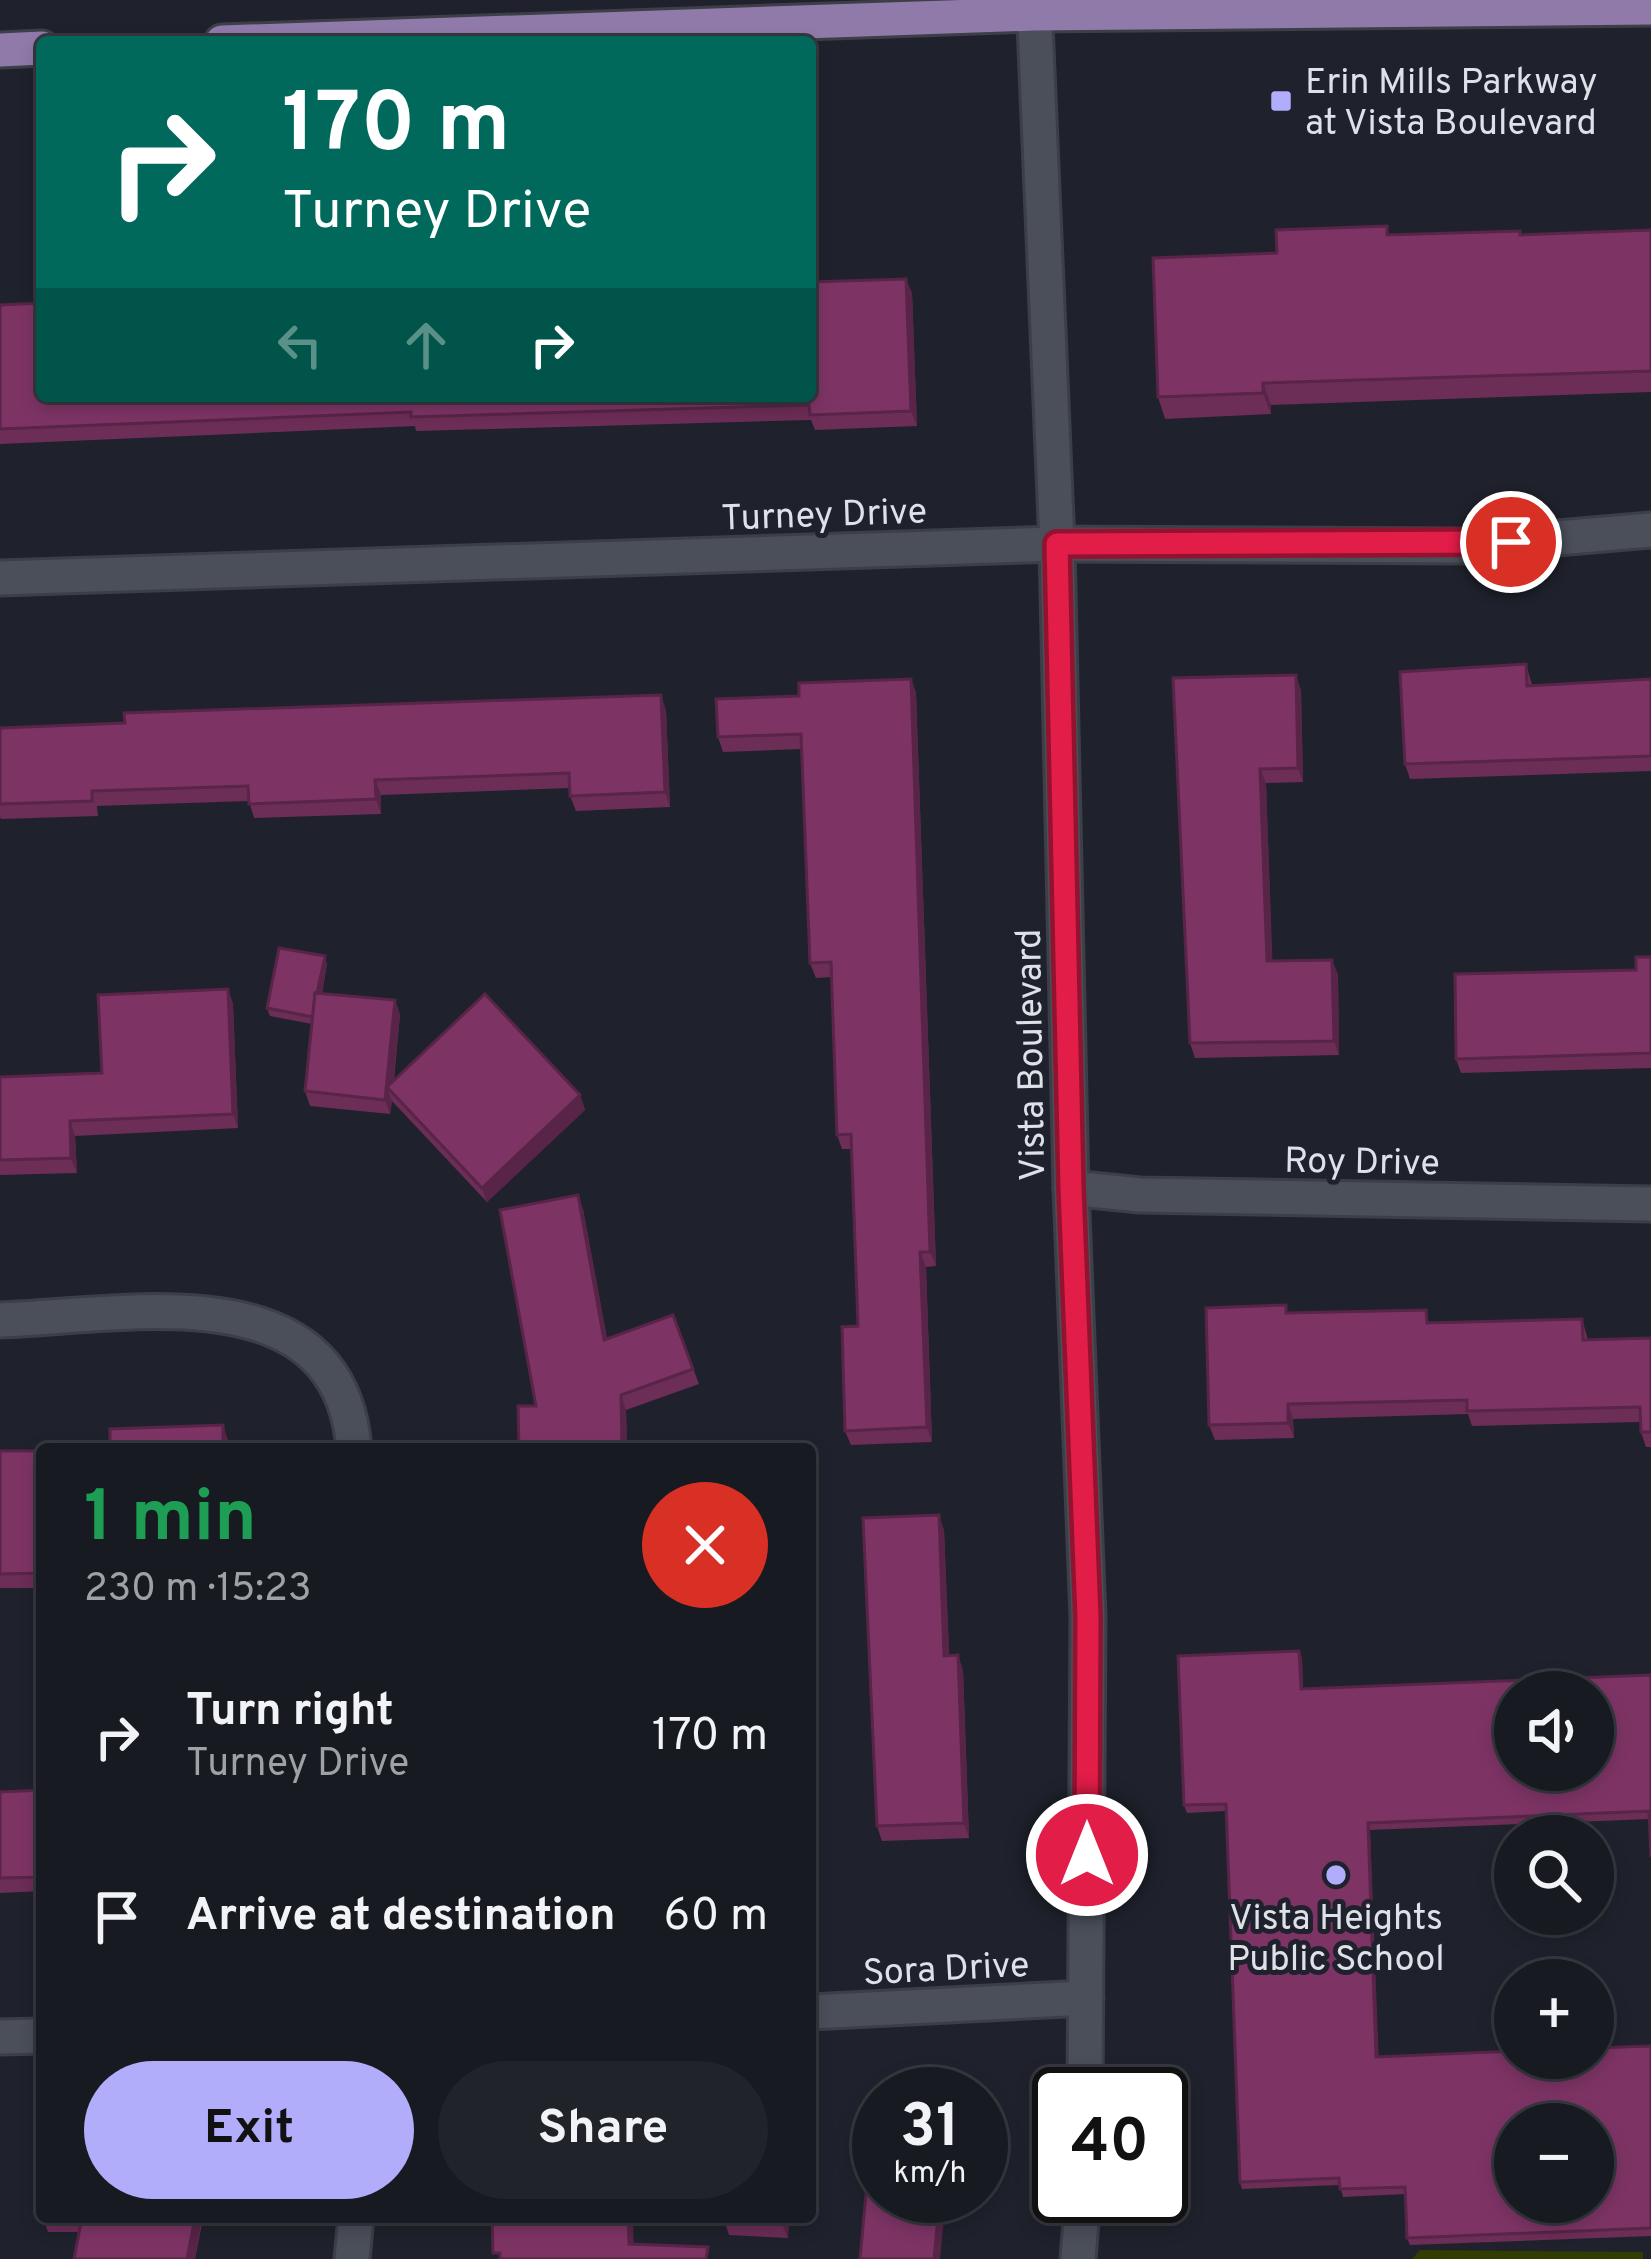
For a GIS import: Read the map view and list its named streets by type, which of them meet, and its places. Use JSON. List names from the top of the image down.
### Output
{
  "streets": {
    "street": [
      "Turney Drive",
      "Vista Boulevard",
      "Roy Drive",
      "Sora Drive"
    ]
  },
  "crossings": [
    ["Turney Drive", "Vista Boulevard"],
    ["Vista Boulevard", "Roy Drive"],
    ["Vista Boulevard", "Sora Drive"]
  ],
  "places": {
    "transit": ["Erin Mills Parkway at Vista Boulevard"],
    "other": ["Vista Heights Public School"]
  },
  "page": {
    "turn": ["170 m", "Turney Drive"],
    "heading": ["1 min", "230 m · 15:23"],
    "list": [
      {
        "name": "Turn right",
        "note": "Turney Drive",
        "value": "170 m"
      },
      {
        "name": "Arrive at destination",
        "value": "60 m"
      }
    ],
    "map_buttons": ["+", "−"],
    "buttons": ["Exit", "Share"],
    "speed": "31 km/h",
    "limit": "40"
  }
}
